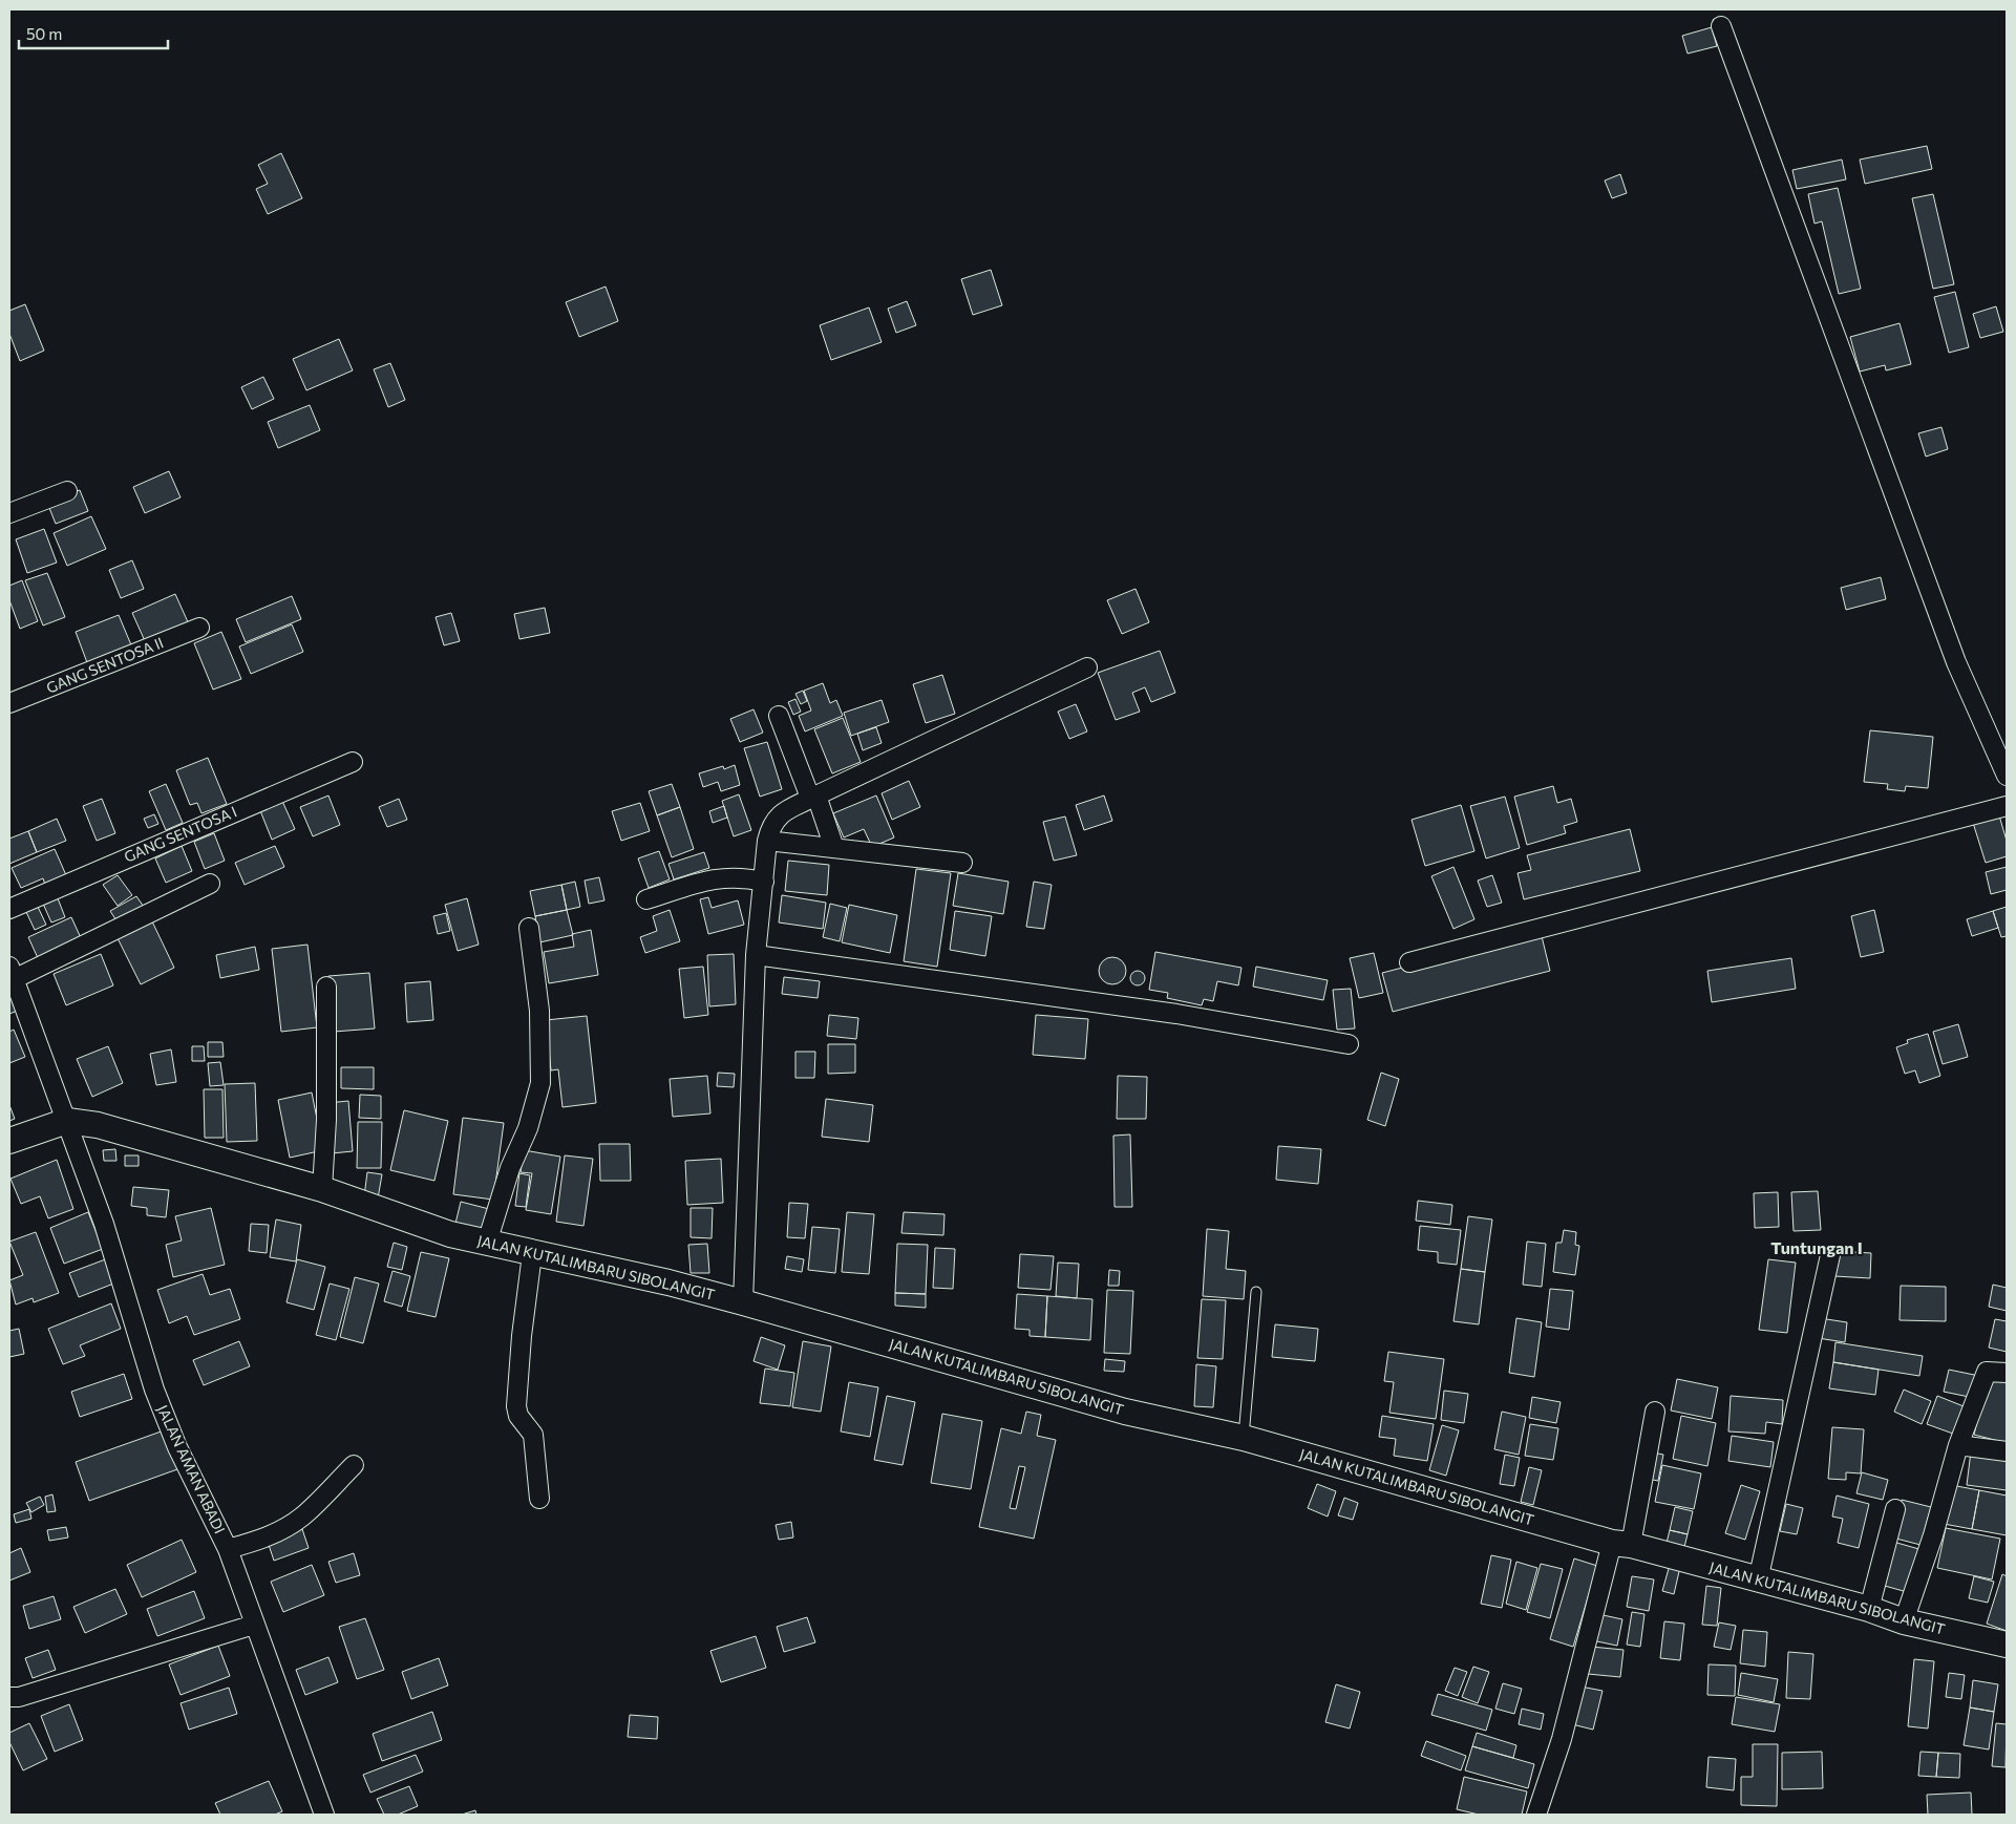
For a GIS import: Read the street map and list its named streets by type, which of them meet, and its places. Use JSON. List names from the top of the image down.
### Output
{
  "streets": {
    "street": [
      "GANG SENTOSA II",
      "GANG SENTOSA I",
      "JALAN KUTALIMBARU SIBOLANGIT",
      "JALAN AMAN ABADI"
    ]
  },
  "crossings": [
    ["JALAN KUTALIMBARU SIBOLANGIT", "JALAN AMAN ABADI"]
  ],
  "districts": ["Tuntungan I"],
  "scale_bar": "50 m"
}
